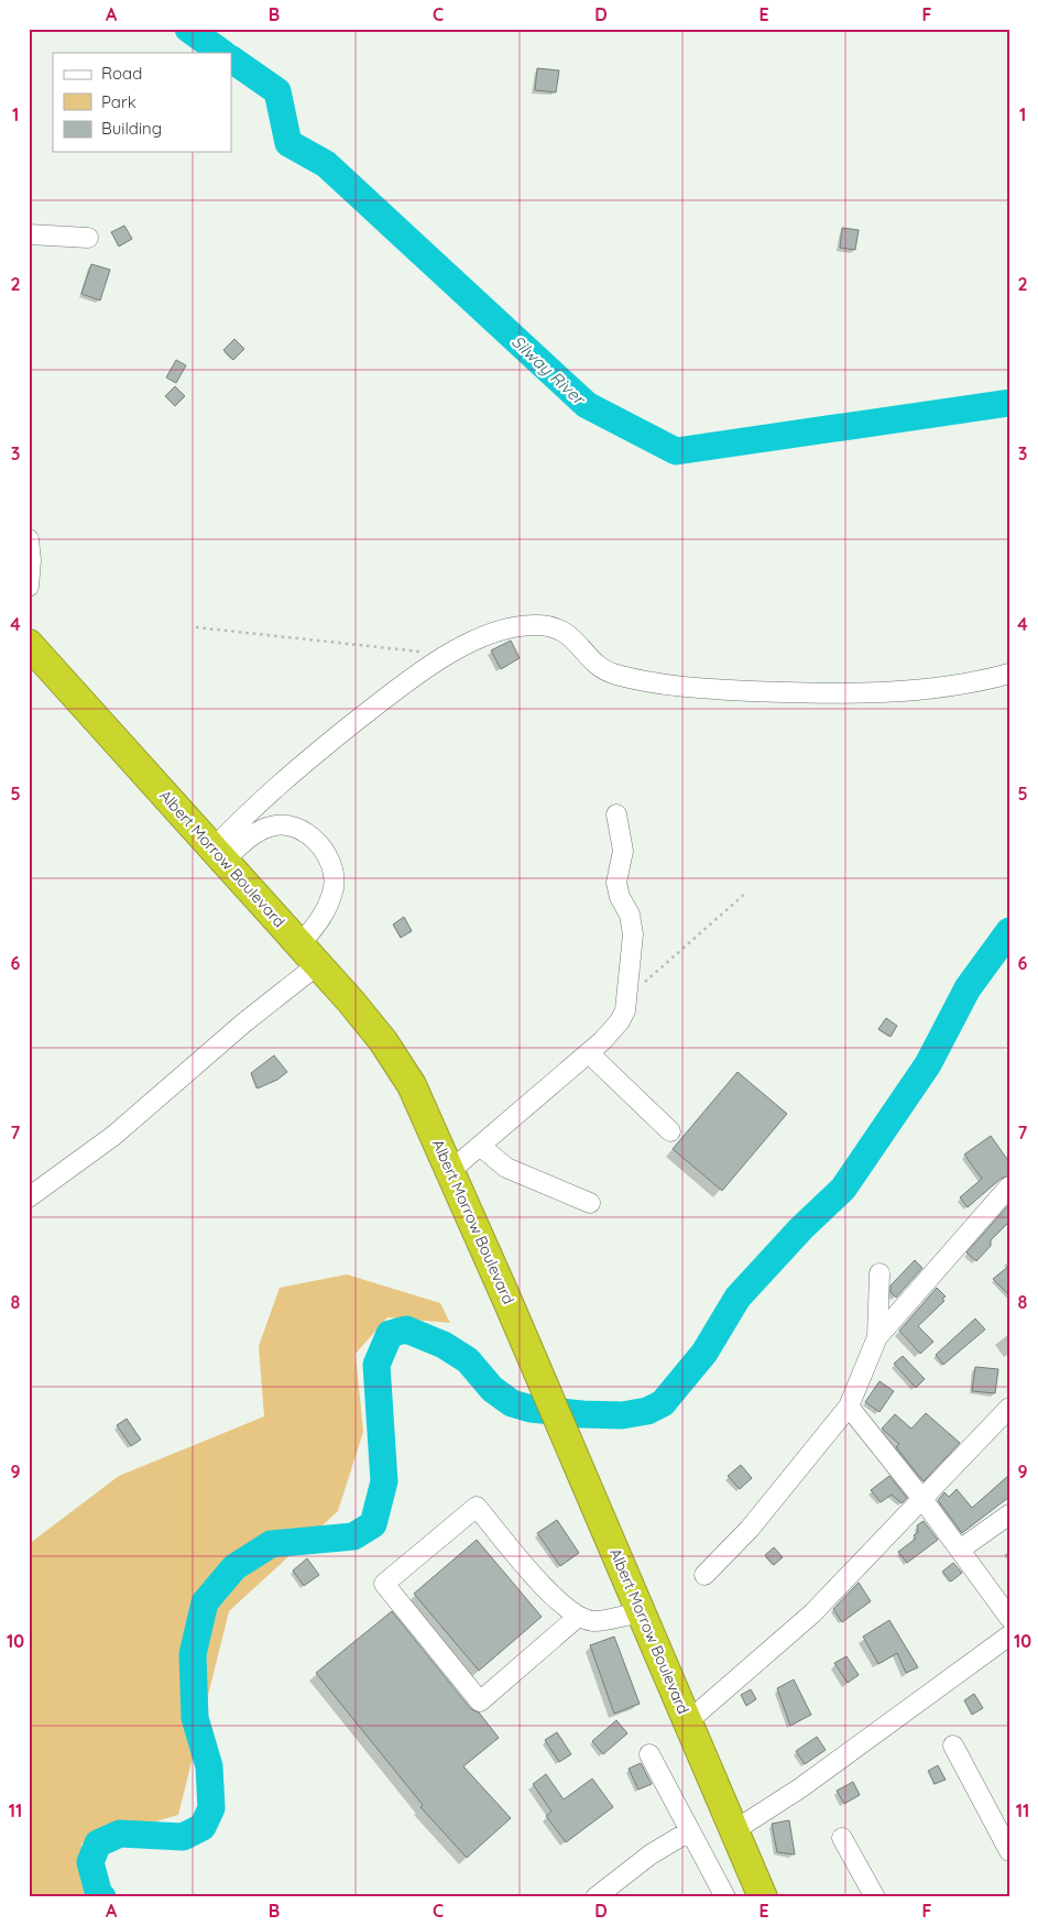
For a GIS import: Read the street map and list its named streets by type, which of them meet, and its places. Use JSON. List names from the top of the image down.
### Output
{
  "streets": {
    "highway": ["Albert Morrow Boulevard"]
  },
  "water": ["Silway River"],
  "legend": ["Road", "Park", "Building"],
  "grid": {
    "columns": [
      "A",
      "B",
      "C",
      "D",
      "E",
      "F"
    ],
    "rows": [
      "1",
      "2",
      "3",
      "4",
      "5",
      "6",
      "7",
      "8",
      "9",
      "10",
      "11"
    ]
  }
}
